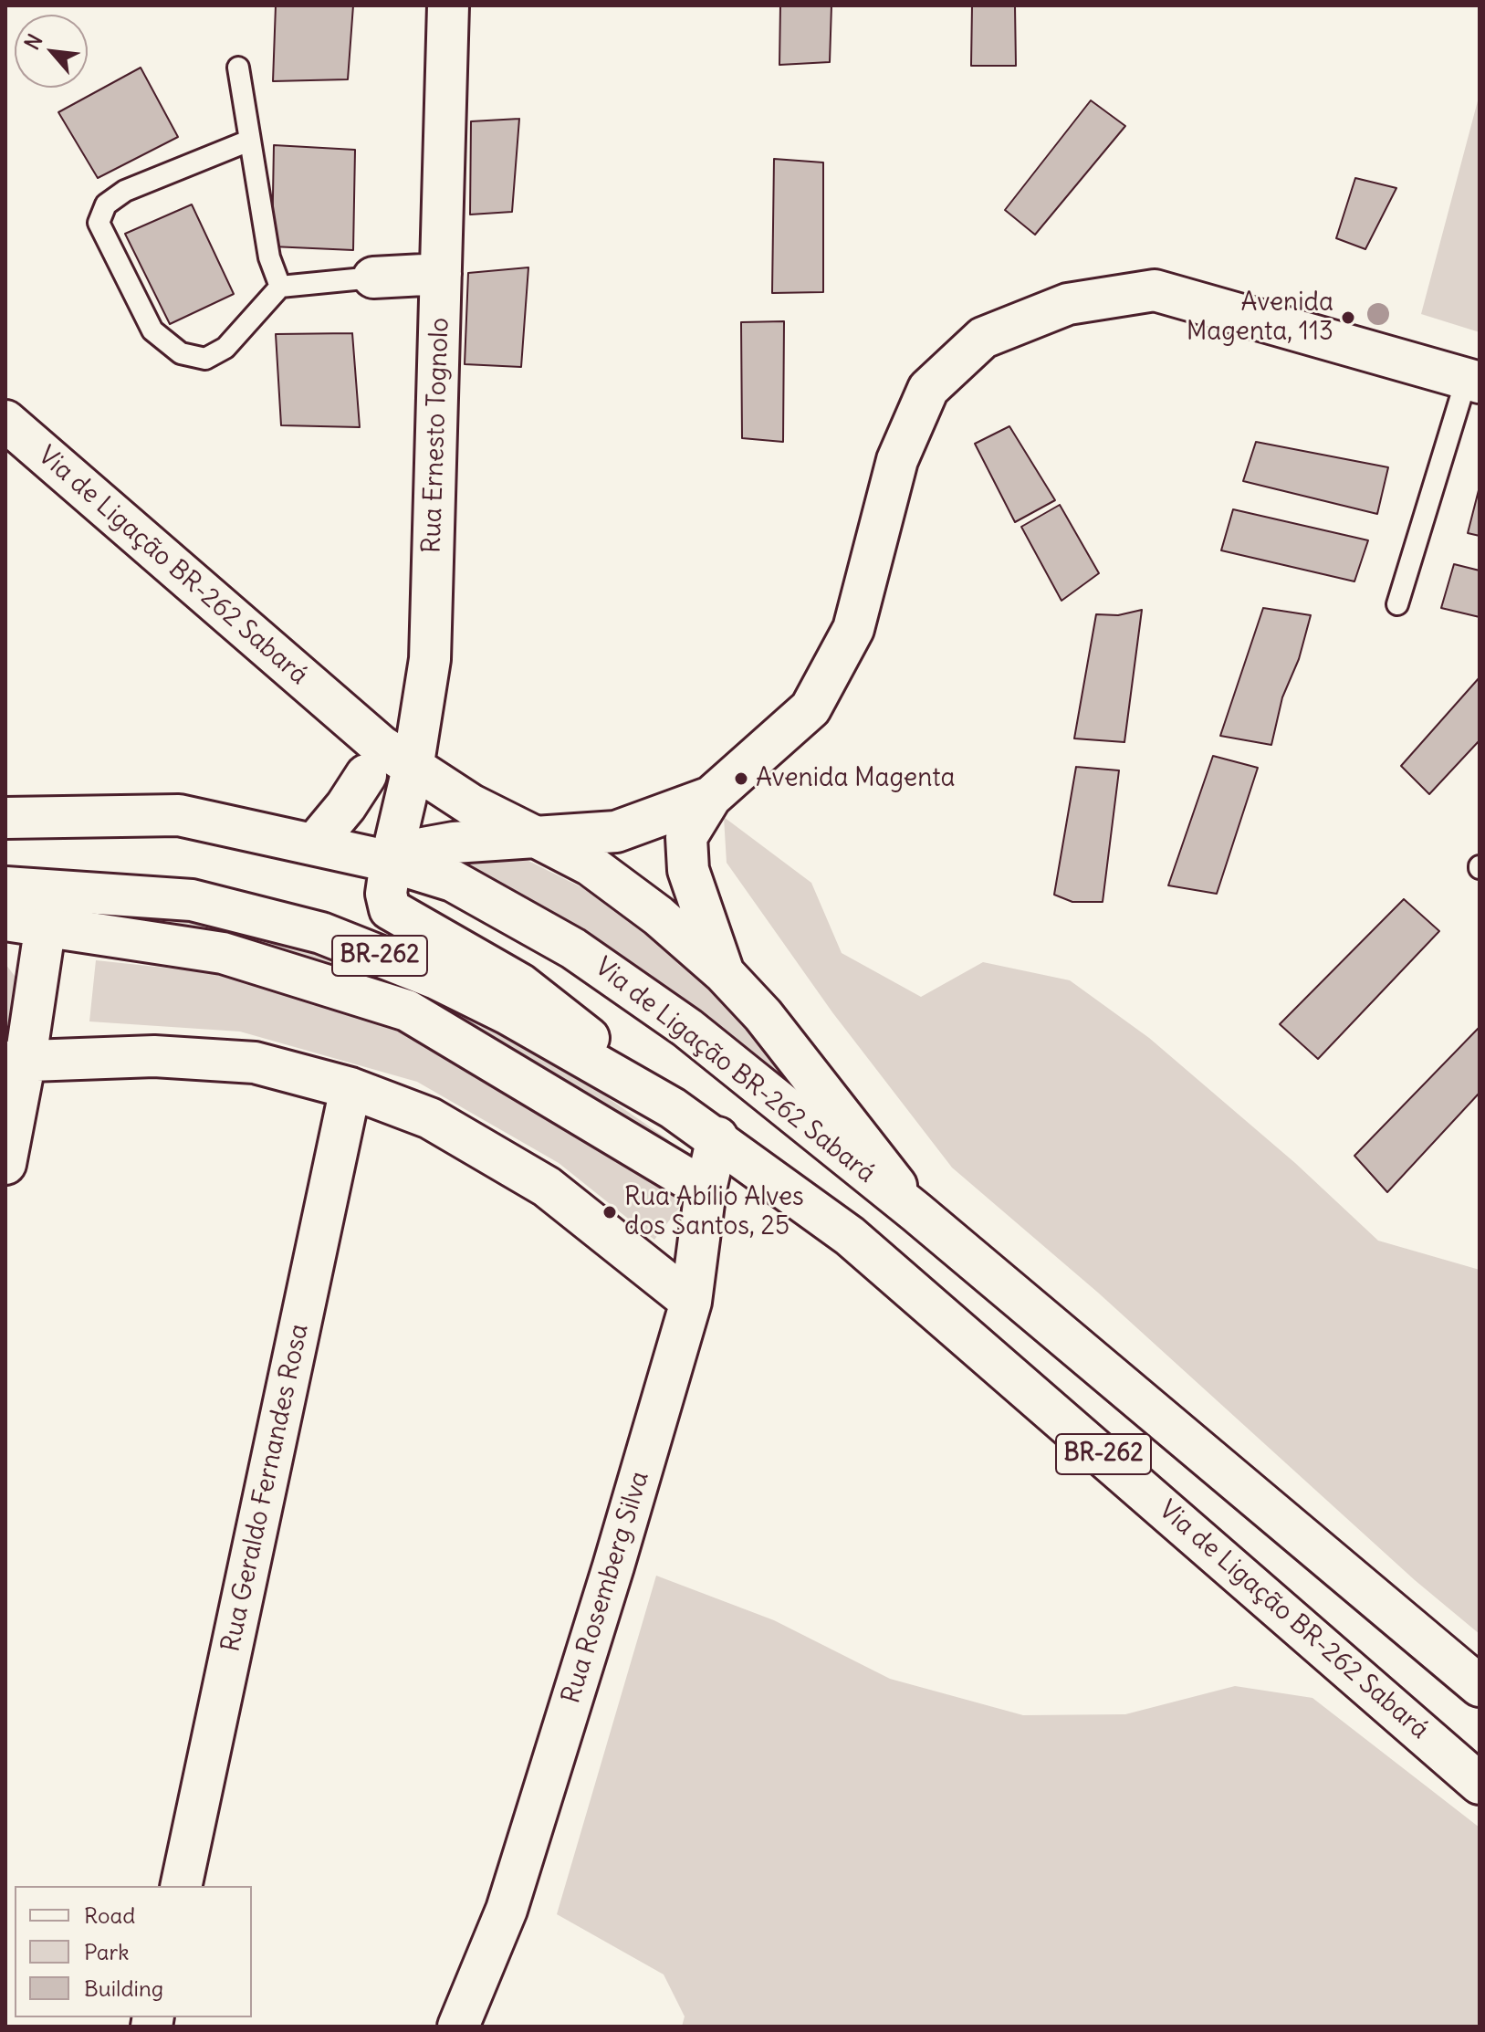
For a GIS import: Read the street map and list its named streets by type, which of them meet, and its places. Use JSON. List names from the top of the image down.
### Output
{
  "streets": {
    "main road": [
      "Rua Ernesto Tognolo",
      "Via de Ligação BR-262 Sabará",
      "BR-262",
      "Rua Geraldo Fernandes Rosa",
      "Rua Rosemberg Silva"
    ]
  },
  "crossings": [
    ["Rua Ernesto Tognolo", "Via de Ligação BR-262 Sabará"],
    ["Via de Ligação BR-262 Sabará", "Rua Rosemberg Silva"]
  ],
  "places": ["Avenida Magenta, 113", "Avenida Magenta", "Rua Abílio Alves dos Santos, 25"],
  "legend": ["Road", "Park", "Building"],
  "north": "top left"
}
